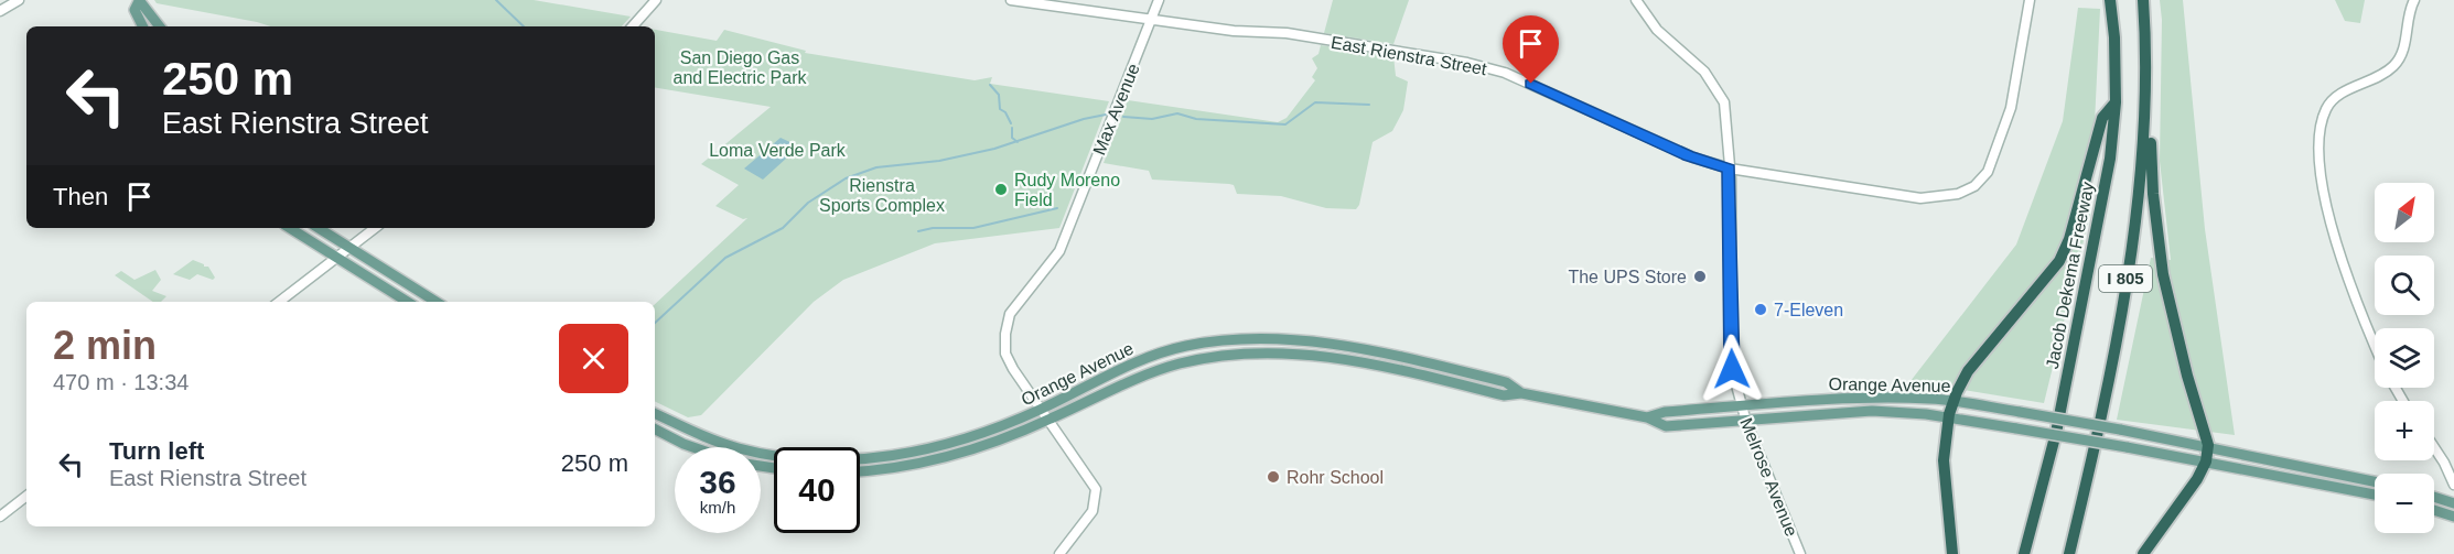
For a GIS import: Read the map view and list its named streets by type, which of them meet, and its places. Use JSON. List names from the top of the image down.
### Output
{
  "streets": {
    "highway": ["Jacob Dekema Freeway", "I 805"],
    "main road": ["Orange Avenue"],
    "street": ["East Rienstra Street", "Max Avenue", "Melrose Avenue"]
  },
  "crossings": [
    ["East Rienstra Street", "Max Avenue"],
    ["East Rienstra Street", "Melrose Avenue"],
    ["Max Avenue", "Orange Avenue"],
    ["Orange Avenue", "Melrose Avenue"]
  ],
  "parks": ["San Diego Gas and Electric Park", "Loma Verde Park", "Rienstra Sports Complex"],
  "places": [
    "Rudy Moreno Field",
    "The UPS Store",
    "7-Eleven",
    "Rohr School"
  ],
  "north": "top right",
  "page": {
    "turn": ["250 m", "East Rienstra Street"],
    "then": "Then",
    "map_buttons": ["+", "−"],
    "heading": ["2 min", "470 m · 13:34"],
    "list": [
      {
        "name": "Turn left",
        "note": "East Rienstra Street",
        "value": "250 m"
      }
    ],
    "speed": "36 km/h",
    "limit": "40"
  }
}
